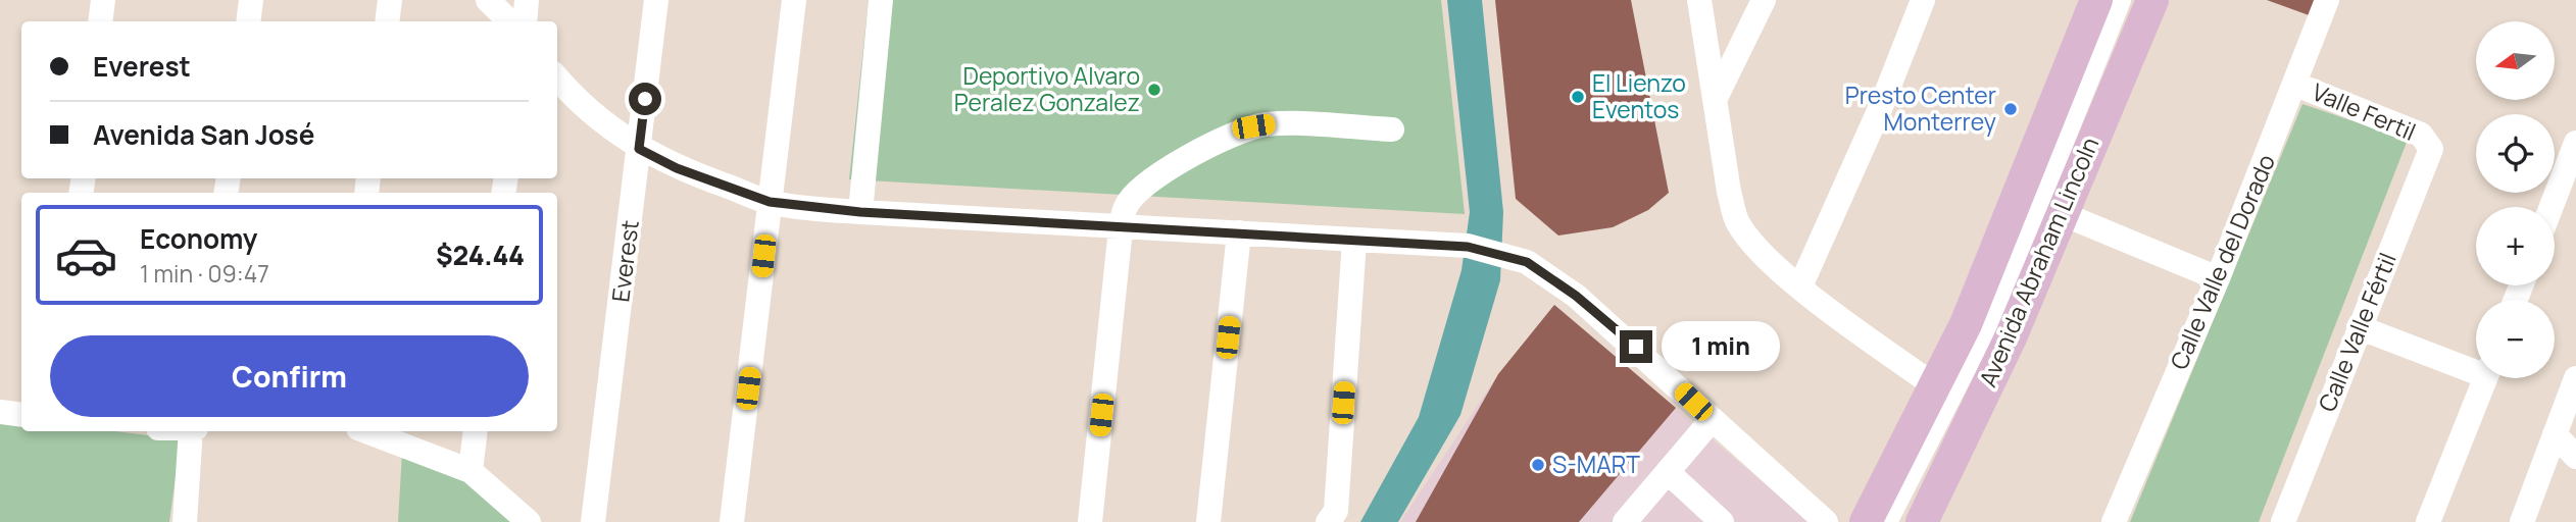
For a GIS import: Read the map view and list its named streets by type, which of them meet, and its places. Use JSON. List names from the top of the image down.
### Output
{
  "streets": {
    "main road": ["Avenida Abraham Lincoln"],
    "street": [
      "Valle Fertil",
      "Everest",
      "Calle Valle del Dorado",
      "Calle Valle Fértil"
    ]
  },
  "crossings": [
    ["Valle Fertil", "Calle Valle del Dorado"],
    ["Valle Fertil", "Calle Valle Fértil"]
  ],
  "places": [
    "Deportivo Alvaro Peralez Gonzalez",
    "El Lienzo Eventos",
    "Presto Center Monterrey",
    "S-MART"
  ],
  "north": "left",
  "page": {
    "map_buttons": ["+", "−"],
    "banner": ["Everest", "Avenida San José"],
    "list": [
      {
        "name": "Economy",
        "note": "1 min · 09:47",
        "value": "$24.44"
      }
    ],
    "bubble": "1 min",
    "buttons": "Confirm"
  }
}
